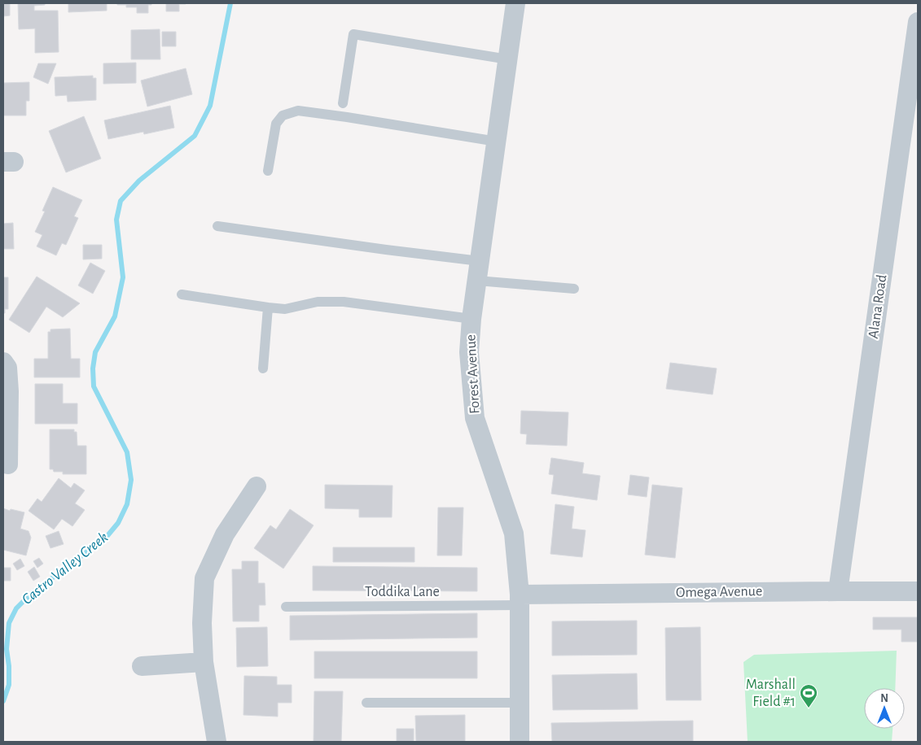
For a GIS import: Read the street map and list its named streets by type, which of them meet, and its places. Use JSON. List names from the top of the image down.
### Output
{
  "streets": {
    "street": ["Alana Road", "Forest Avenue", "Omega Avenue"],
    "lane": ["Toddika Lane"]
  },
  "crossings": [
    ["Alana Road", "Omega Avenue"],
    ["Forest Avenue", "Toddika Lane"],
    ["Forest Avenue", "Omega Avenue"],
    ["Toddika Lane", "Omega Avenue"]
  ],
  "water": ["Castro Valley Creek"],
  "places": {
    "sports": ["Marshall Field #1"]
  },
  "north": "top"
}
